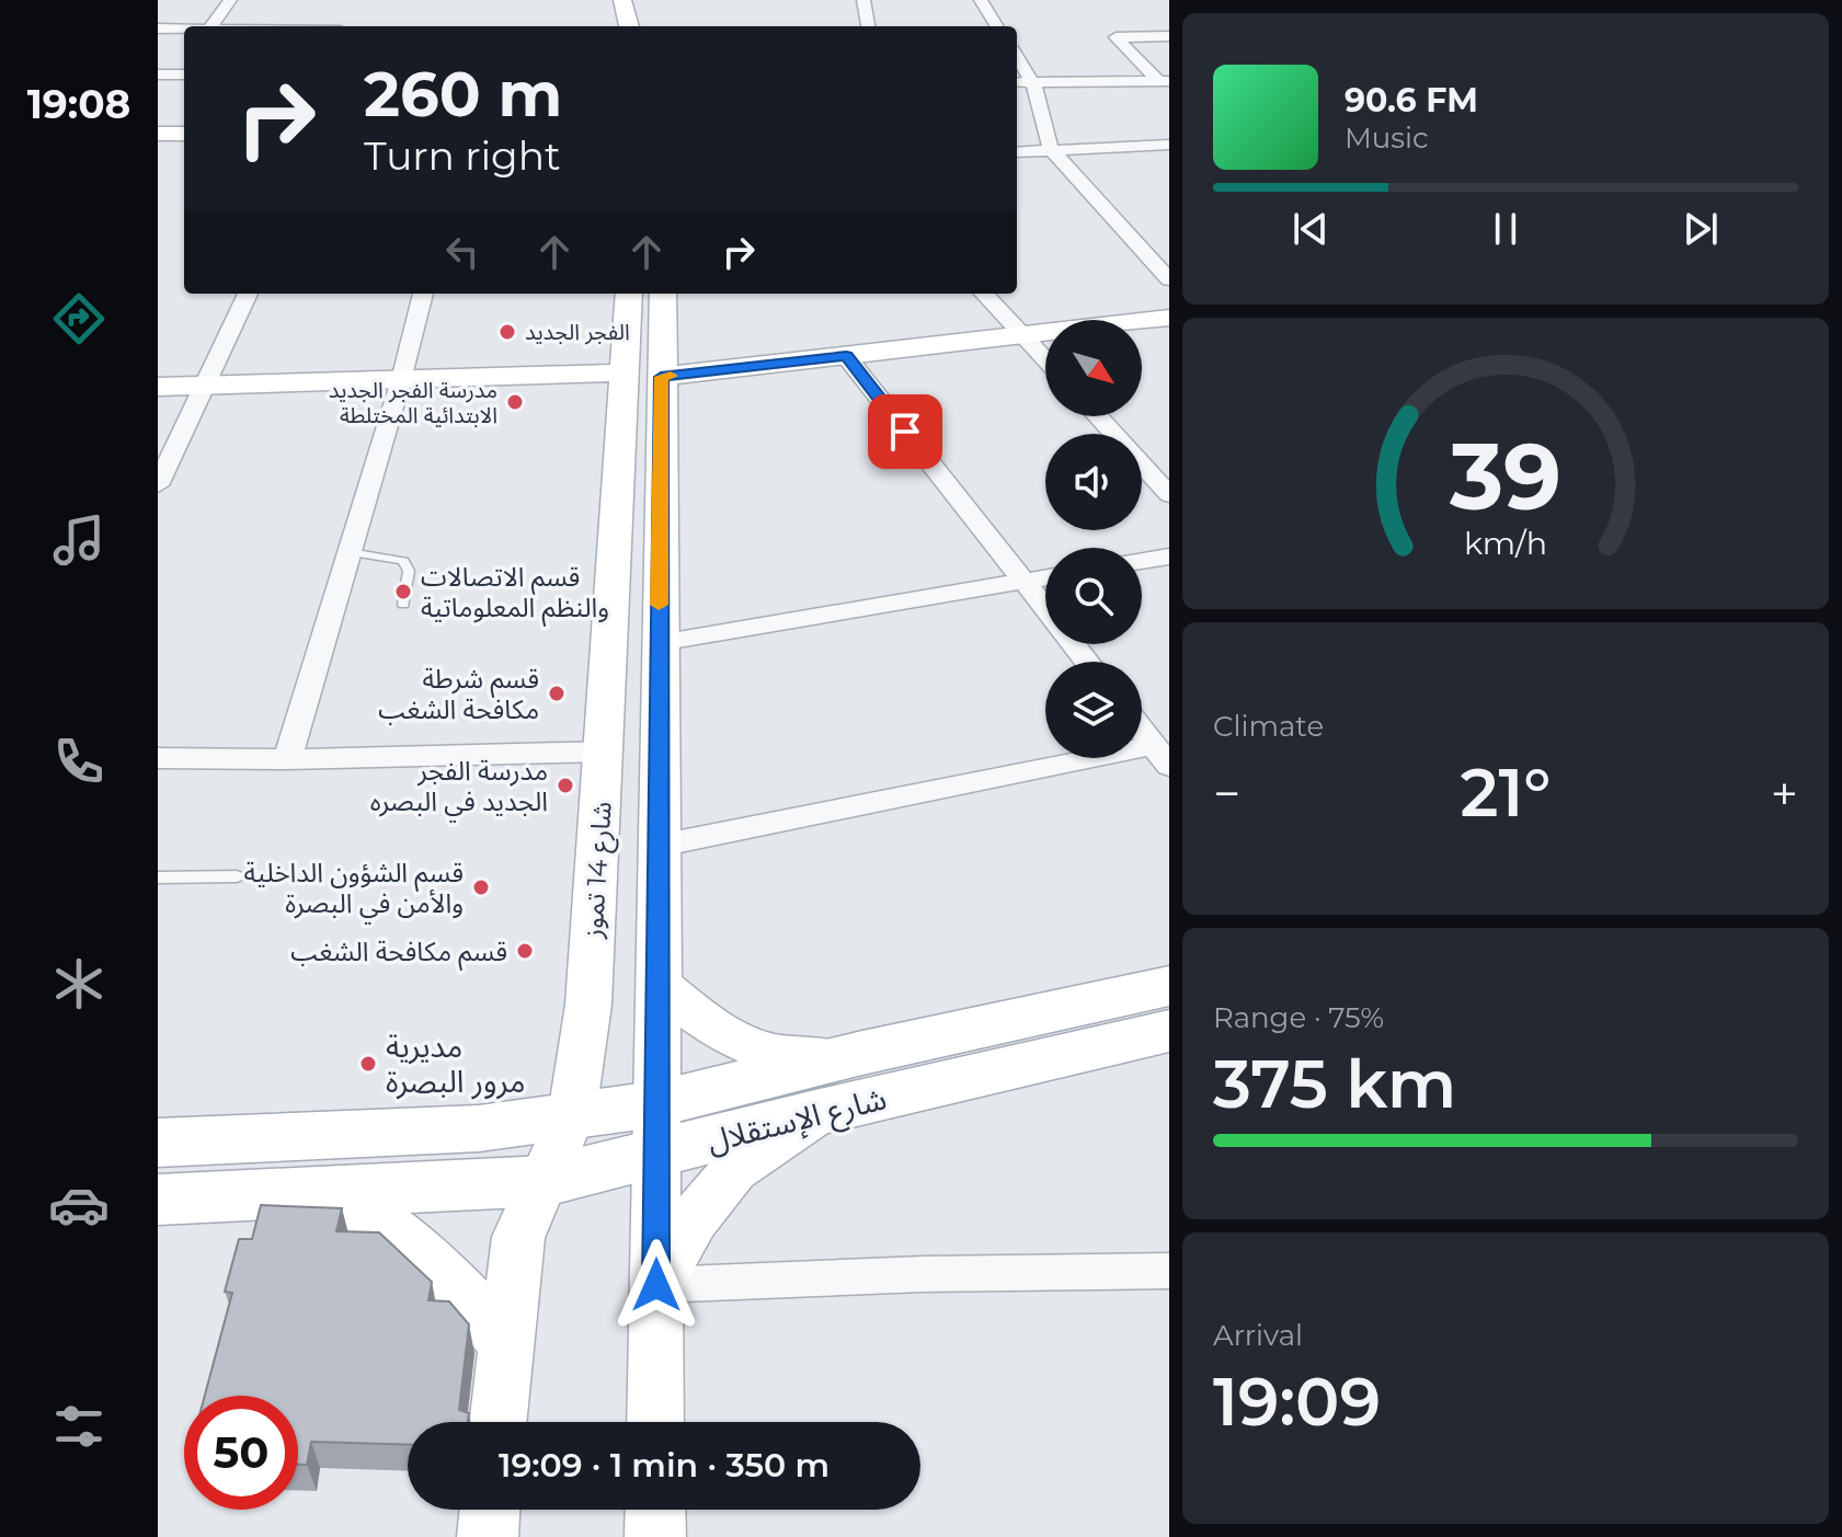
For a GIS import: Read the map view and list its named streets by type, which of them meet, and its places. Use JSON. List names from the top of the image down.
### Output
{
  "streets": {
    "main road": ["شارع 14 تموز", "شارع الإستقلال"]
  },
  "crossings": [
    ["شارع 14 تموز", "شارع الإستقلال"]
  ],
  "places": [
    "الفجر الجديد",
    "مدرسة الفجر الجديد الابتدائية المختلطة",
    "قسم الاتصالات والنظم المعلوماتية",
    "قسم شرطة مكافحة الشغب",
    "مدرسة الفجر الجديد في البصره",
    "قسم الشؤون الداخلية والأمن في البصرة",
    "قسم مكافحة الشغب",
    "مديرية مرور البصرة"
  ],
  "north": "bottom right",
  "page": {
    "tabs": "19:08",
    "turn": ["260 m", "Turn right"],
    "song": ["90.6 FM", "Music"],
    "tile": [
      "Climate",
      ["Range · 75%", "375 km"],
      ["Arrival", "19:09"]
    ],
    "heat": ["−", "21°", "+"],
    "limit": "50",
    "trip": "19:09 · 1 min · 350 m",
    "gauge": ["39", "km/h"]
  }
}
